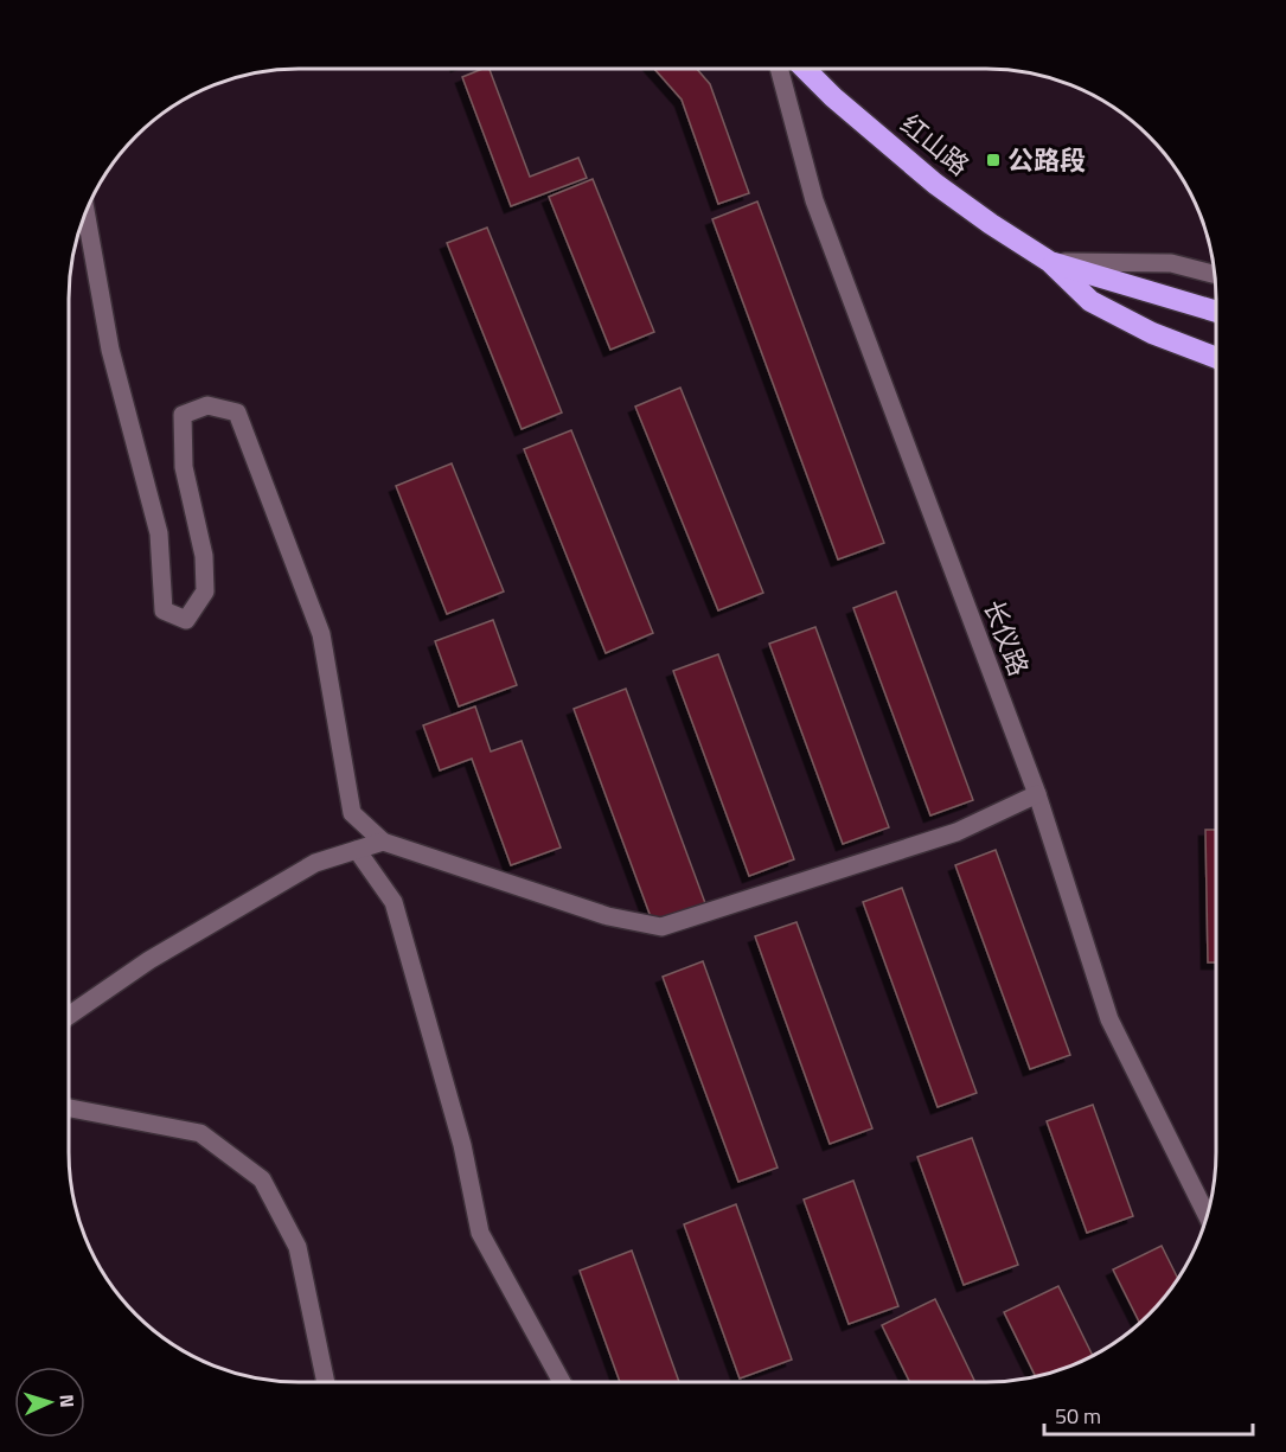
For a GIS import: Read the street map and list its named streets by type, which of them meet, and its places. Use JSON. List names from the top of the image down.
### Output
{
  "streets": {
    "highway": ["红山路"],
    "street": ["长仪路"]
  },
  "places": {
    "transit": ["公路段"]
  },
  "scale_bar": "50 m",
  "north": "right"
}
